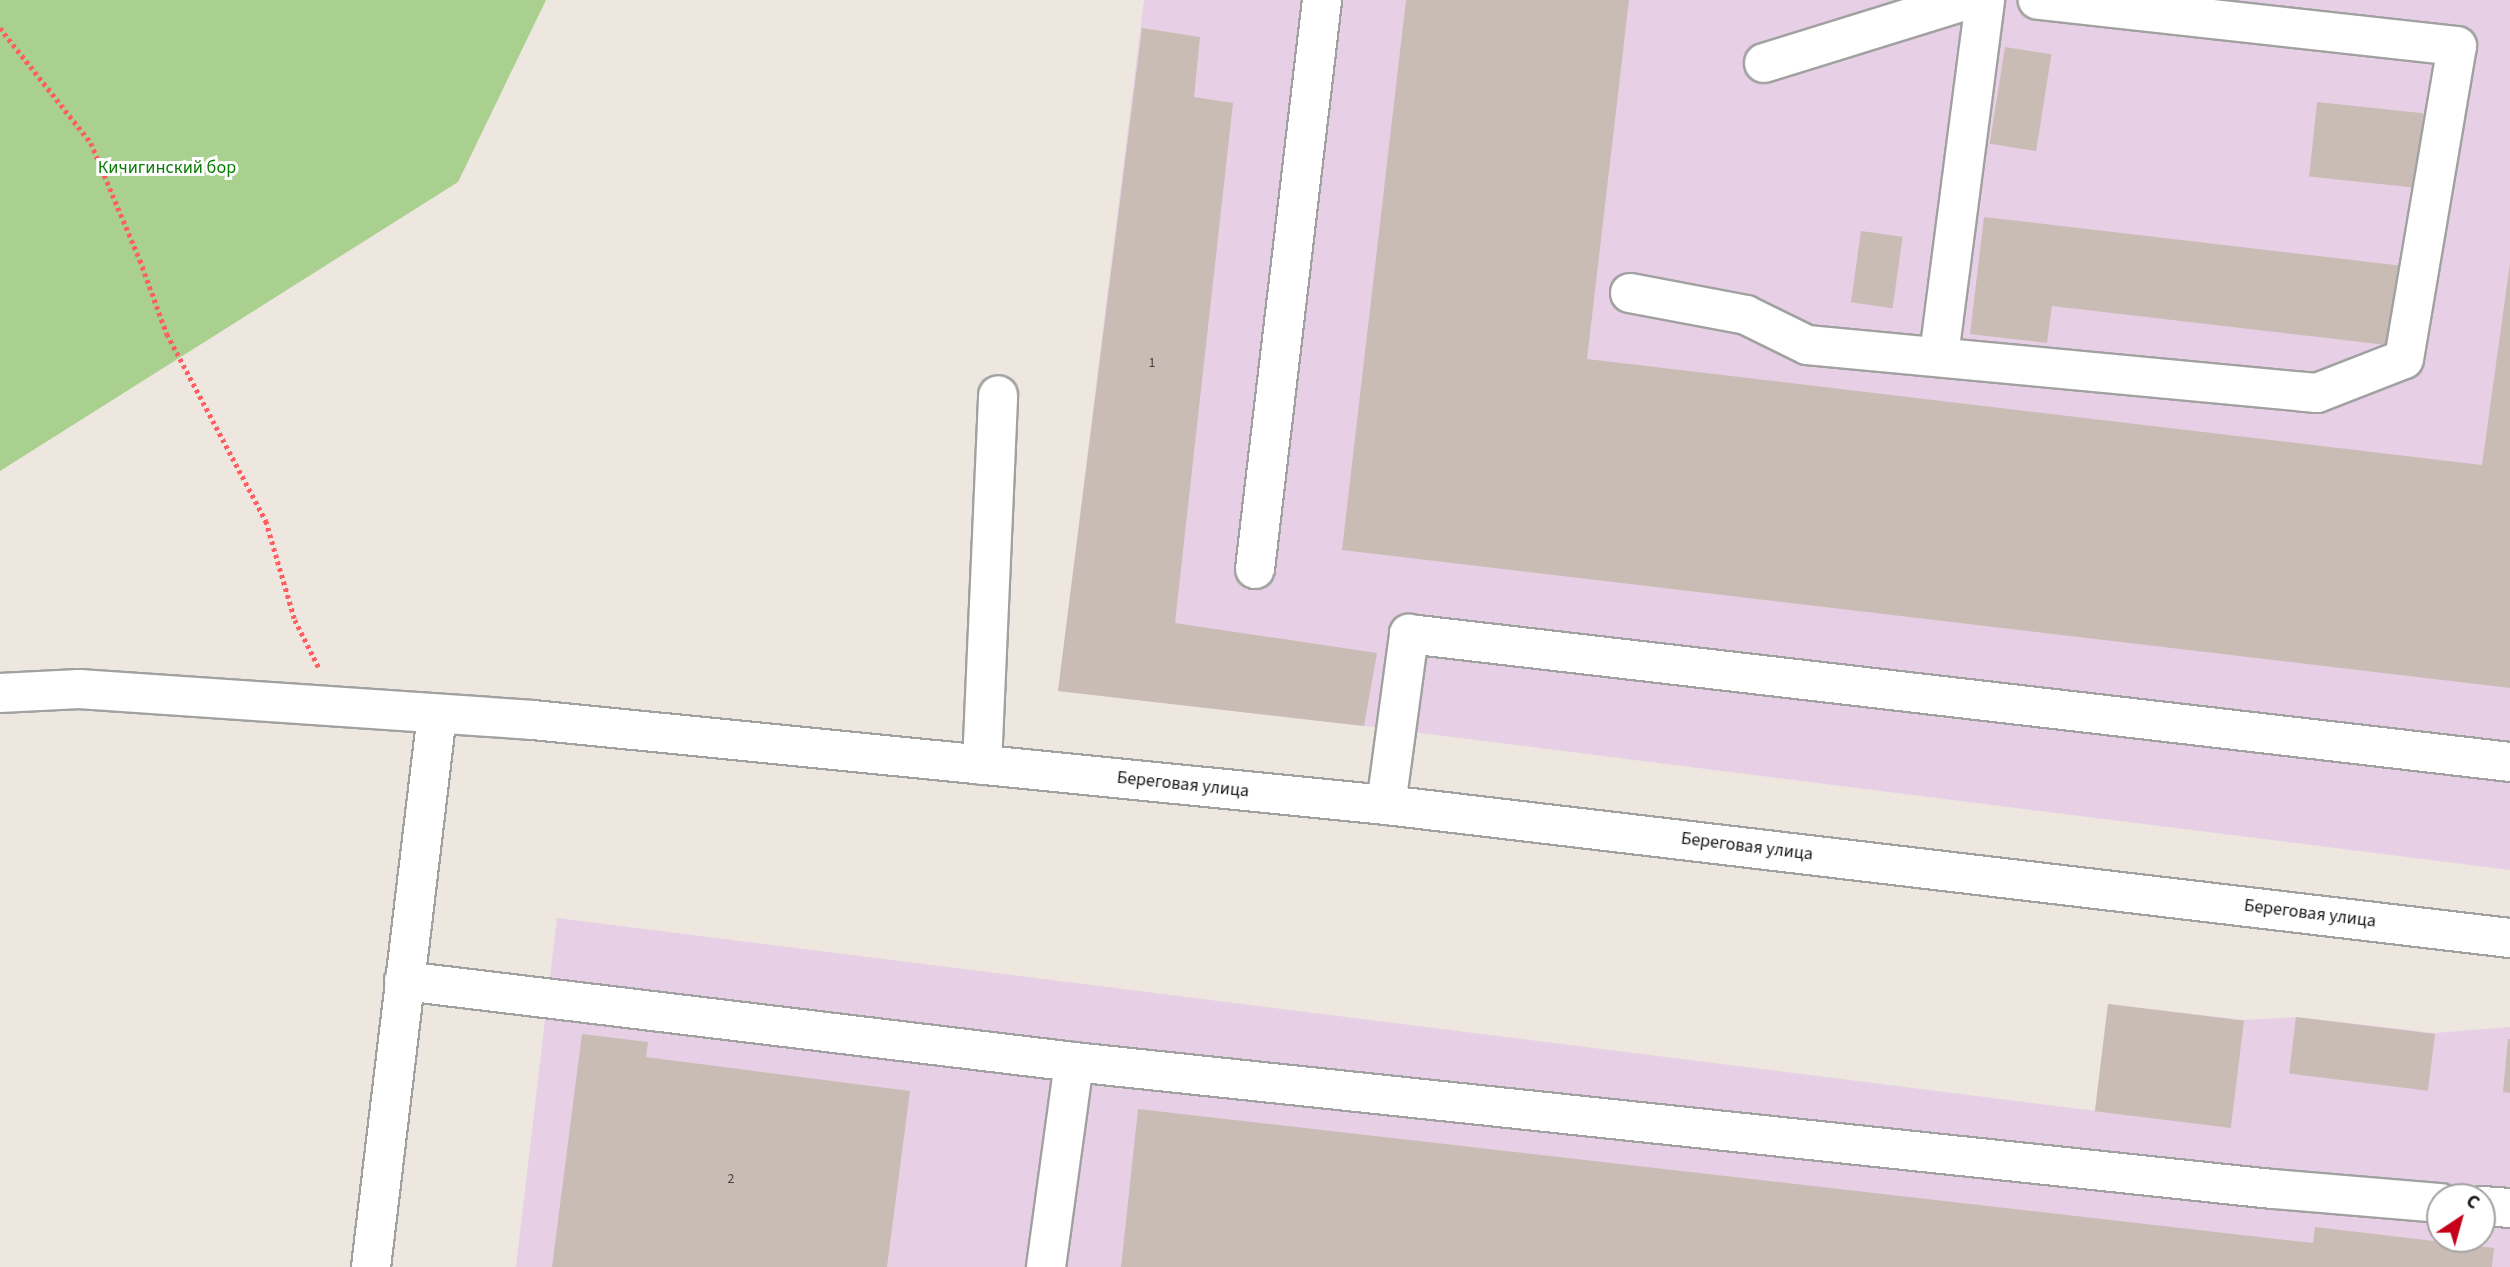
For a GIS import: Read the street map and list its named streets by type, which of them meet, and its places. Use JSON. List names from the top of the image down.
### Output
{
  "streets": {
    "street": ["Береговая улица"]
  },
  "parks": ["Кичигинский бор"],
  "house_numbers": ["1", "2"],
  "north": "top right"
}
